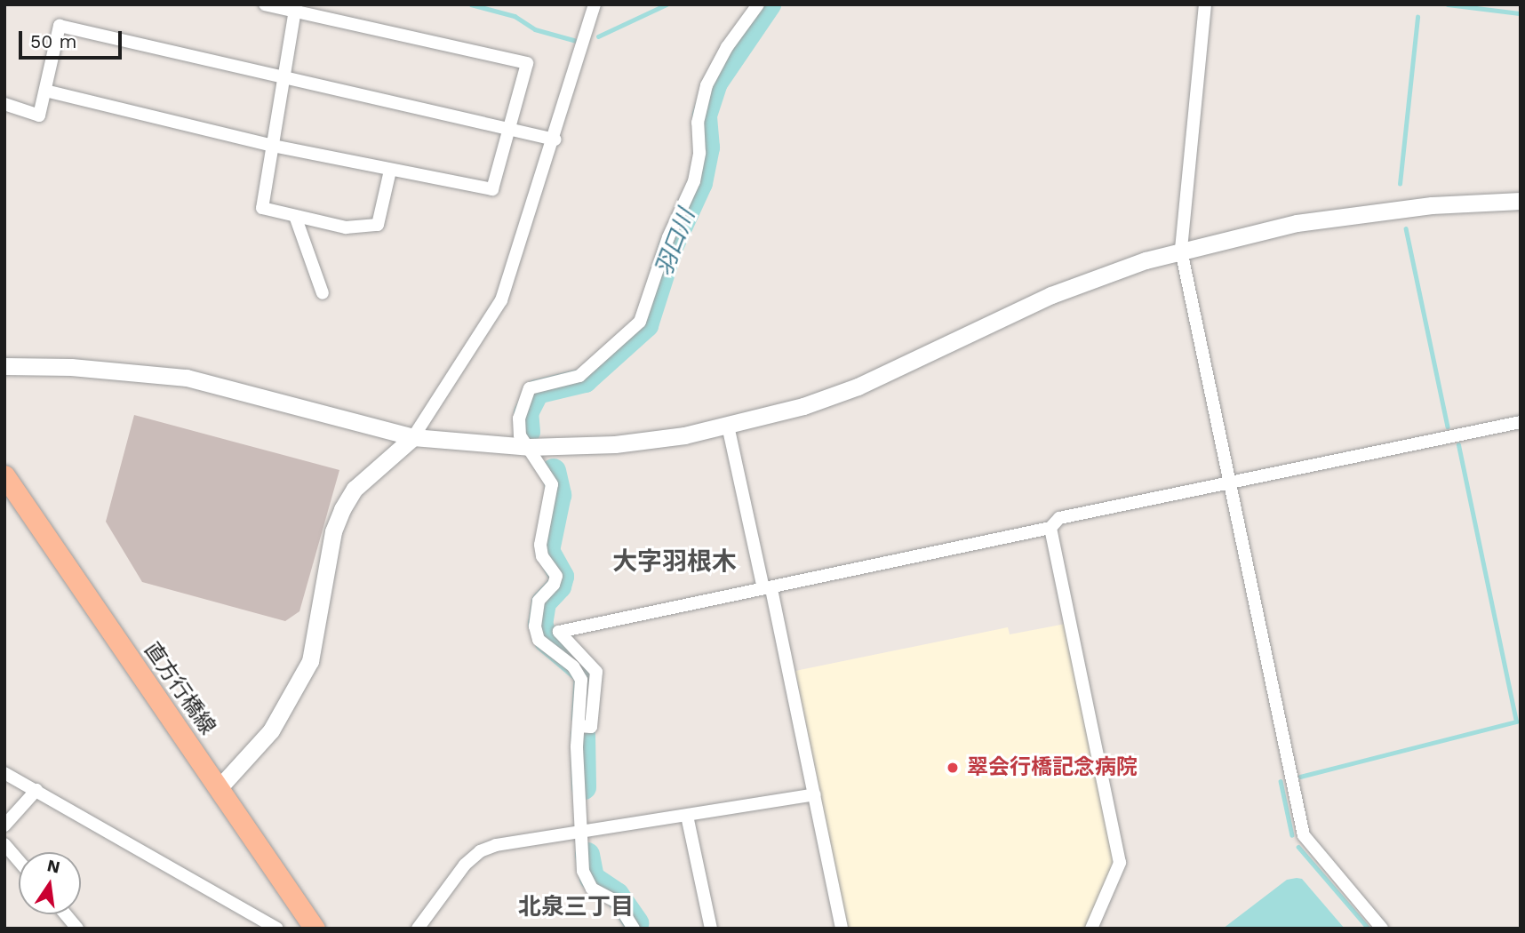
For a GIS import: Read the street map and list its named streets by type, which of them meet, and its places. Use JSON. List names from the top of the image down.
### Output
{
  "streets": {
    "main road": ["直方行橋線"]
  },
  "districts": ["大字羽根木", "北泉三丁目"],
  "water": ["羽口川"],
  "places": ["翠会行橋記念病院"],
  "scale_bar": "50 m",
  "north": "top"
}
